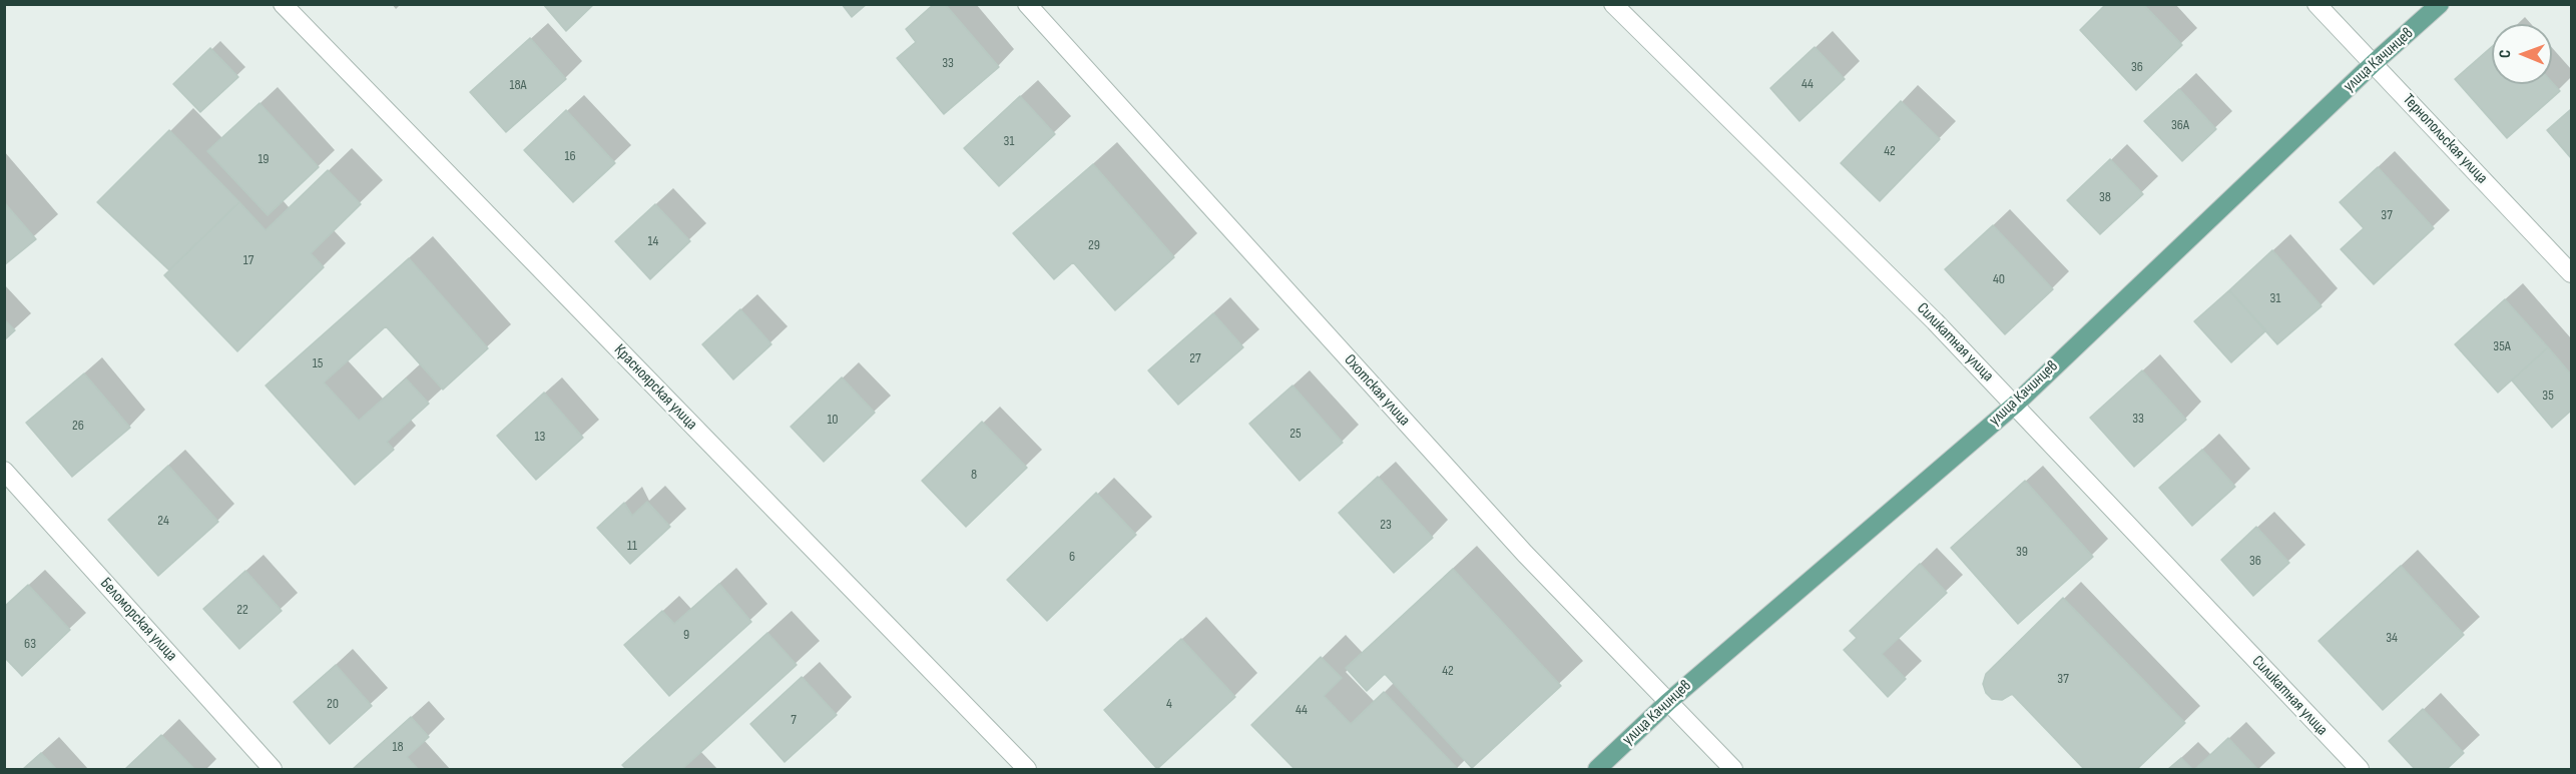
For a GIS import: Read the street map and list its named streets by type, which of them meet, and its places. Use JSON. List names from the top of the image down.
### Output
{
  "streets": {
    "main road": ["улица Качинцев"],
    "street": [
      "Тернопольская улица",
      "Силикатная улица",
      "Красноярская улица",
      "Охотская улица",
      "Беломорская улица"
    ]
  },
  "crossings": [
    ["улица Качинцев", "Тернопольская улица"],
    ["улица Качинцев", "Силикатная улица"],
    ["улица Качинцев", "Охотская улица"]
  ],
  "house_numbers": [
    "33",
    "36",
    "44",
    "18А",
    "36А",
    "31",
    "42",
    "16",
    "19",
    "38",
    "37",
    "14",
    "29",
    "17",
    "40",
    "31",
    "35А",
    "27",
    "15",
    "35",
    "33",
    "10",
    "26",
    "25",
    "13",
    "8",
    "24",
    "23",
    "11",
    "39",
    "6",
    "36",
    "22",
    "9",
    "34",
    "63",
    "42",
    "37",
    "20",
    "4",
    "44",
    "7",
    "18"
  ],
  "north": "left"
}
